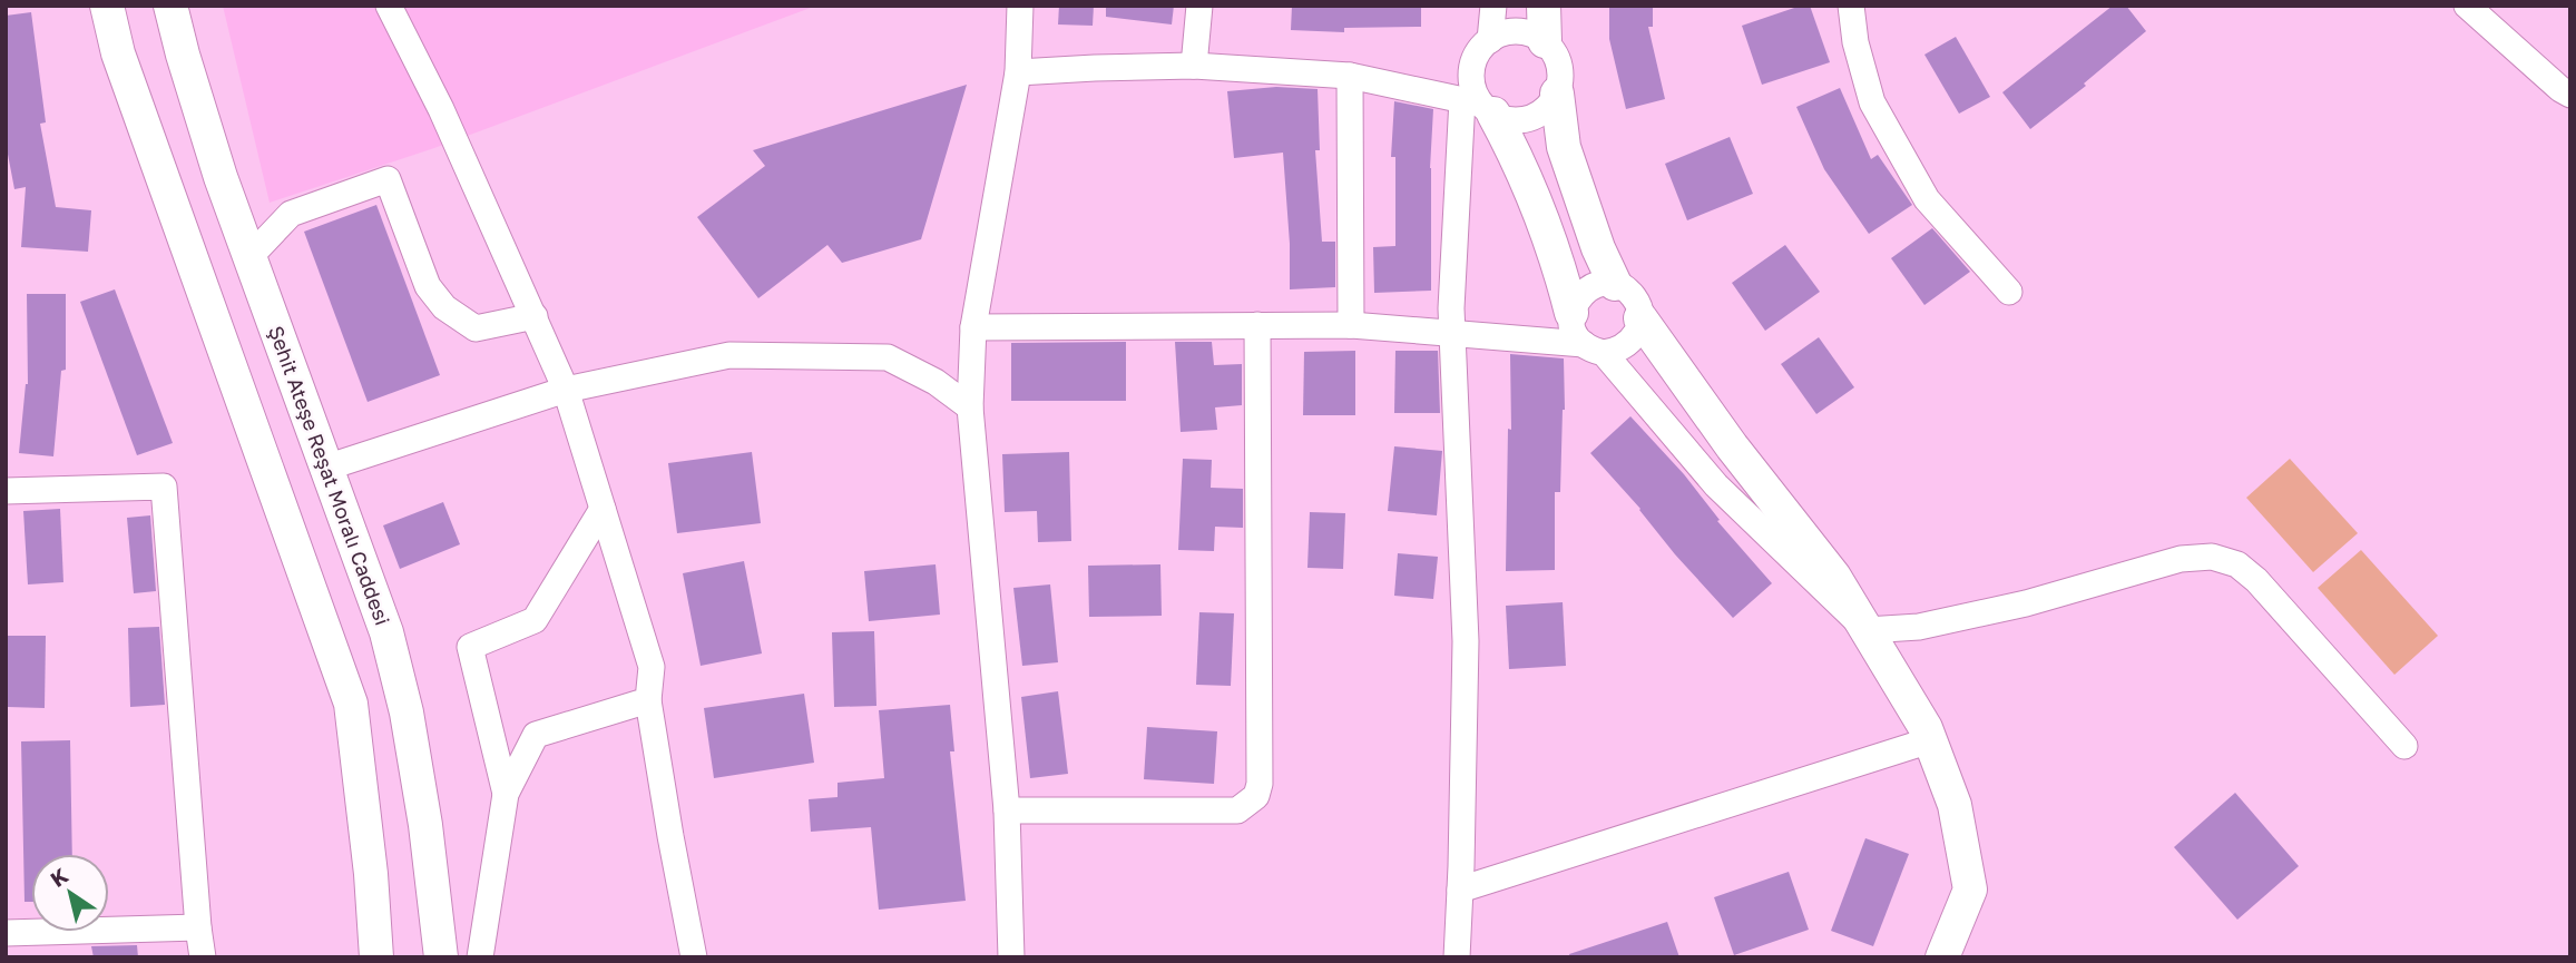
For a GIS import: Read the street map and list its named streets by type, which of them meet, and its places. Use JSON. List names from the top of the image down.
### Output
{
  "streets": {
    "main road": ["Şehit Ateşe Reşat Moralı Caddesi"]
  },
  "north": "top left"
}
